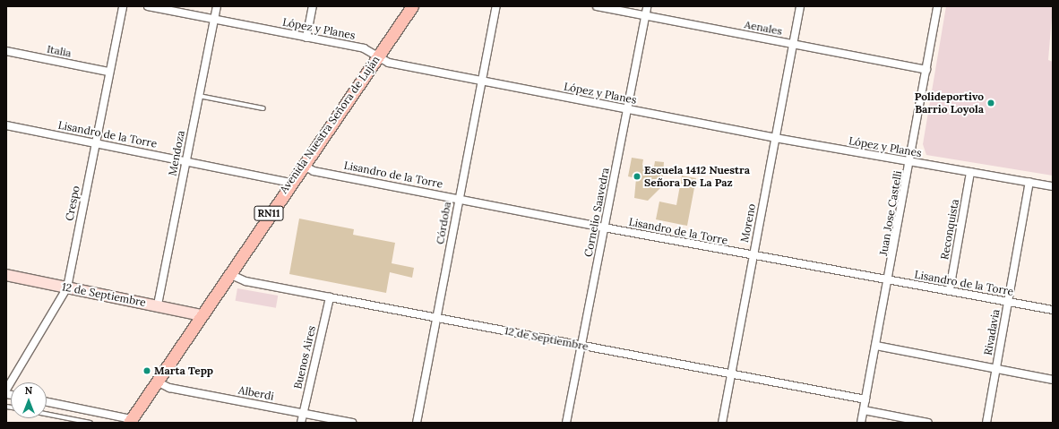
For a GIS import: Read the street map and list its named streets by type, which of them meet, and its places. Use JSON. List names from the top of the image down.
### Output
{
  "streets": {
    "main road": ["Avenida Nuestra Señora de Luján", "RN11"],
    "street": [
      "Aenales",
      "López y Planes",
      "Italia",
      "Lisandro de la Torre",
      "Mendoza",
      "Crespo",
      "Cornelio Saavedra",
      "Juan Jose Castelli",
      "Córdoba",
      "Moreno",
      "Reconquista",
      "12 de Septiembre",
      "Rivadavia",
      "Buenos Aires",
      "Alberdi"
    ]
  },
  "crossings": [
    ["Aenales", "Cornelio Saavedra"],
    ["Aenales", "Juan Jose Castelli"],
    ["Aenales", "Moreno"],
    ["López y Planes", "Avenida Nuestra Señora de Luján"],
    ["López y Planes", "Mendoza"],
    ["López y Planes", "Cornelio Saavedra"],
    ["López y Planes", "Juan Jose Castelli"],
    ["López y Planes", "Córdoba"],
    ["López y Planes", "Moreno"],
    ["López y Planes", "Reconquista"],
    ["López y Planes", "Rivadavia"],
    ["Italia", "Crespo"],
    ["Avenida Nuestra Señora de Luján", "Lisandro de la Torre"],
    ["Avenida Nuestra Señora de Luján", "12 de Septiembre"],
    ["Avenida Nuestra Señora de Luján", "Alberdi"],
    ["Lisandro de la Torre", "Mendoza"],
    ["Lisandro de la Torre", "Crespo"],
    ["Lisandro de la Torre", "Cornelio Saavedra"],
    ["Lisandro de la Torre", "Juan Jose Castelli"],
    ["Lisandro de la Torre", "Córdoba"],
    ["Lisandro de la Torre", "Moreno"],
    ["Lisandro de la Torre", "Reconquista"],
    ["Lisandro de la Torre", "Rivadavia"],
    ["Mendoza", "12 de Septiembre"],
    ["Crespo", "12 de Septiembre"],
    ["Cornelio Saavedra", "12 de Septiembre"],
    ["Juan Jose Castelli", "12 de Septiembre"],
    ["Córdoba", "12 de Septiembre"],
    ["Moreno", "12 de Septiembre"],
    ["12 de Septiembre", "Buenos Aires"],
    ["Buenos Aires", "Alberdi"]
  ],
  "places": ["Polideportivo Barrio Loyola", "Escuela 1412 Nuestra Señora De La Paz", "Marta Tepp"],
  "north": "top"
}
